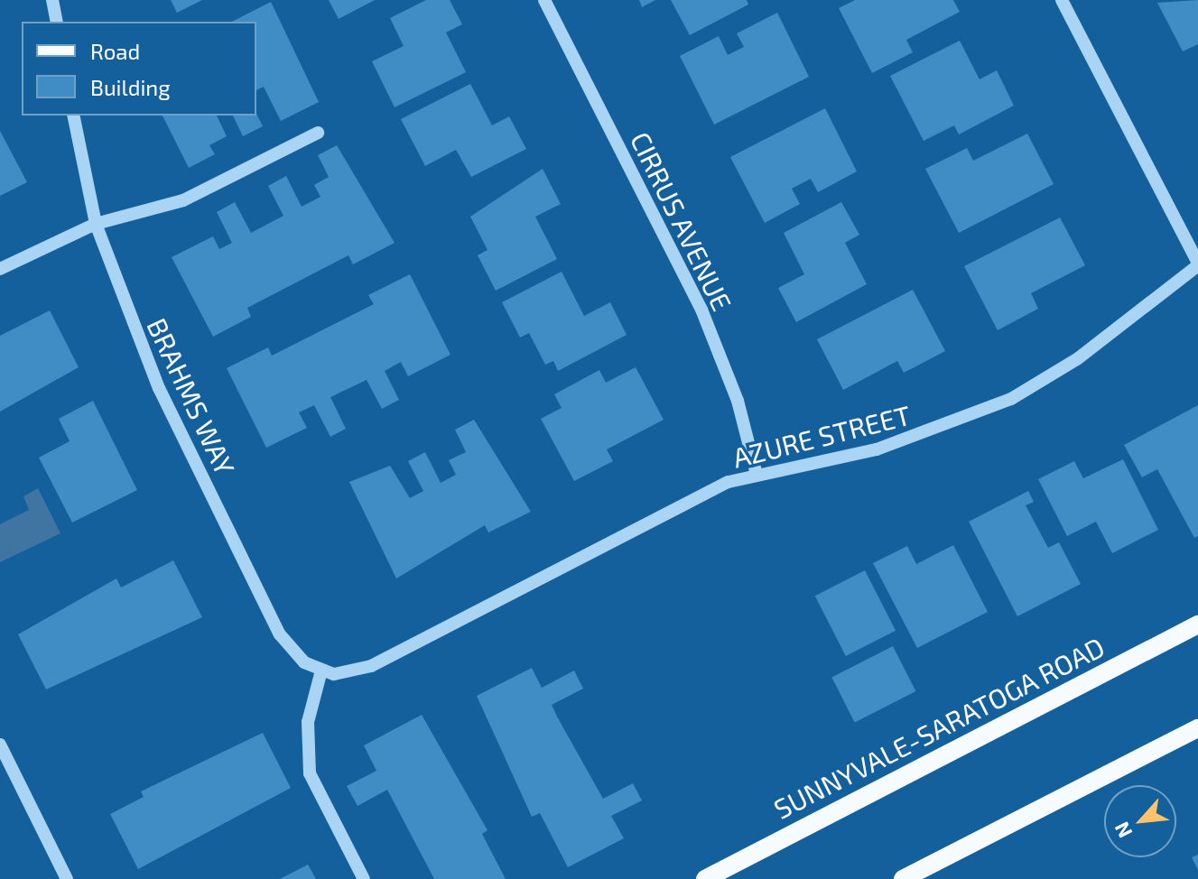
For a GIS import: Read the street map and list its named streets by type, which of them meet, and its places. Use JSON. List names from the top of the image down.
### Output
{
  "streets": {
    "main road": ["SUNNYVALE-SARATOGA ROAD"],
    "street": ["CIRRUS AVENUE", "BRAHMS WAY", "AZURE STREET"]
  },
  "crossings": [
    ["CIRRUS AVENUE", "AZURE STREET"],
    ["BRAHMS WAY", "AZURE STREET"]
  ],
  "legend": ["Road", "Building"],
  "north": "bottom left"
}
